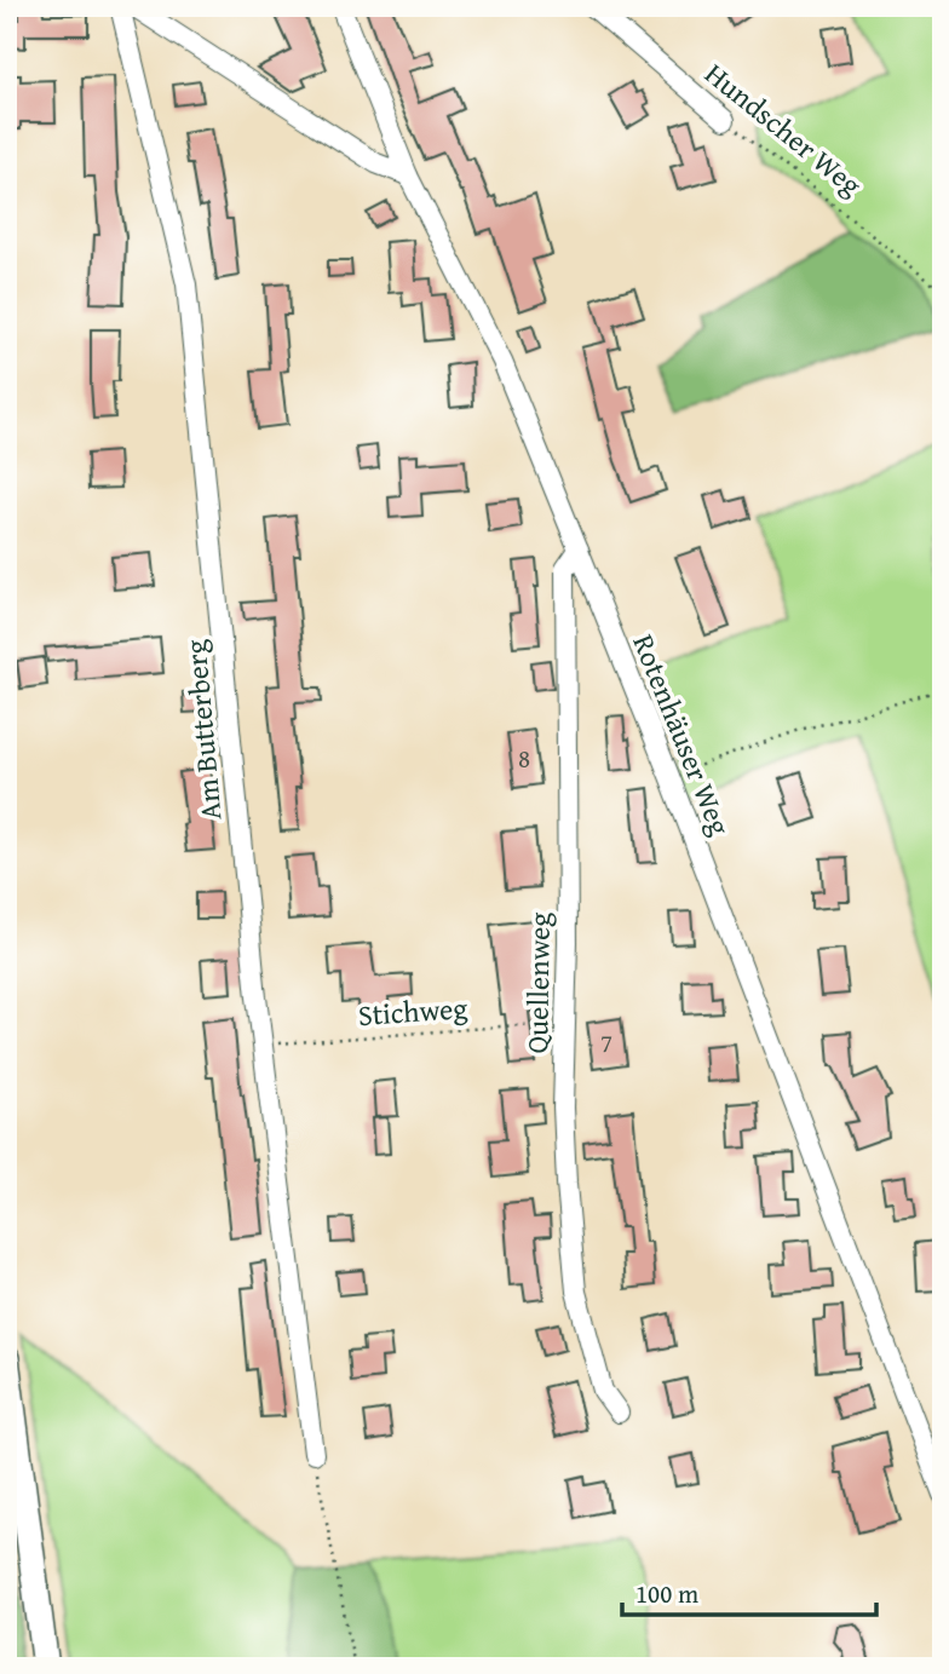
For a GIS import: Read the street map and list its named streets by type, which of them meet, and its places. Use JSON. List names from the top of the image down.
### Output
{
  "streets": {
    "street": [
      "Hundscher Weg",
      "Am Butterberg",
      "Rotenhäuser Weg",
      "Quellenweg"
    ],
    "path": ["Stichweg"]
  },
  "crossings": [
    ["Am Butterberg", "Stichweg"],
    ["Rotenhäuser Weg", "Quellenweg"],
    ["Quellenweg", "Stichweg"]
  ],
  "house_numbers": ["8", "7"],
  "scale_bar": "100 m"
}
